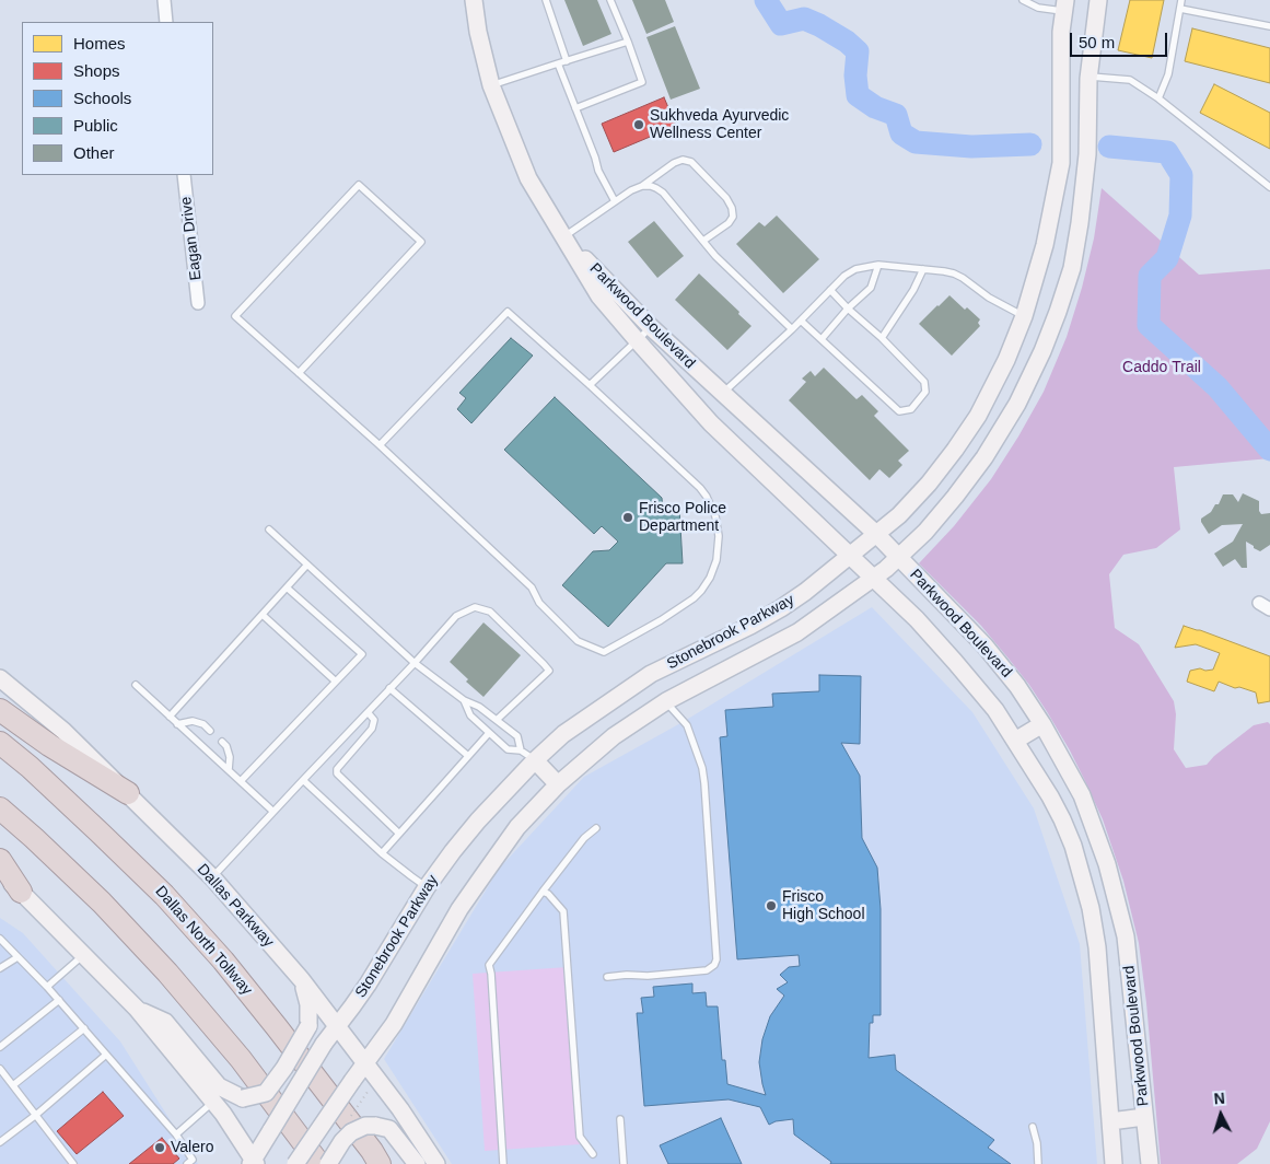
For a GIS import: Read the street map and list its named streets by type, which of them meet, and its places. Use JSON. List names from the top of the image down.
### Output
{
  "streets": {
    "highway": ["Dallas North Tollway"],
    "main road": ["Parkwood Boulevard", "Stonebrook Parkway", "Dallas Parkway"],
    "street": ["Eagan Drive"]
  },
  "crossings": [
    ["Parkwood Boulevard", "Stonebrook Parkway"],
    ["Stonebrook Parkway", "Dallas Parkway"]
  ],
  "parks": ["Caddo Trail"],
  "places": [
    "Sukhveda Ayurvedic Wellness Center",
    "Frisco Police Department",
    "Frisco High School",
    "Valero"
  ],
  "legend": [
    "Homes",
    "Shops",
    "Schools",
    "Public",
    "Other"
  ],
  "scale_bar": "50 m",
  "north": "top"
}
